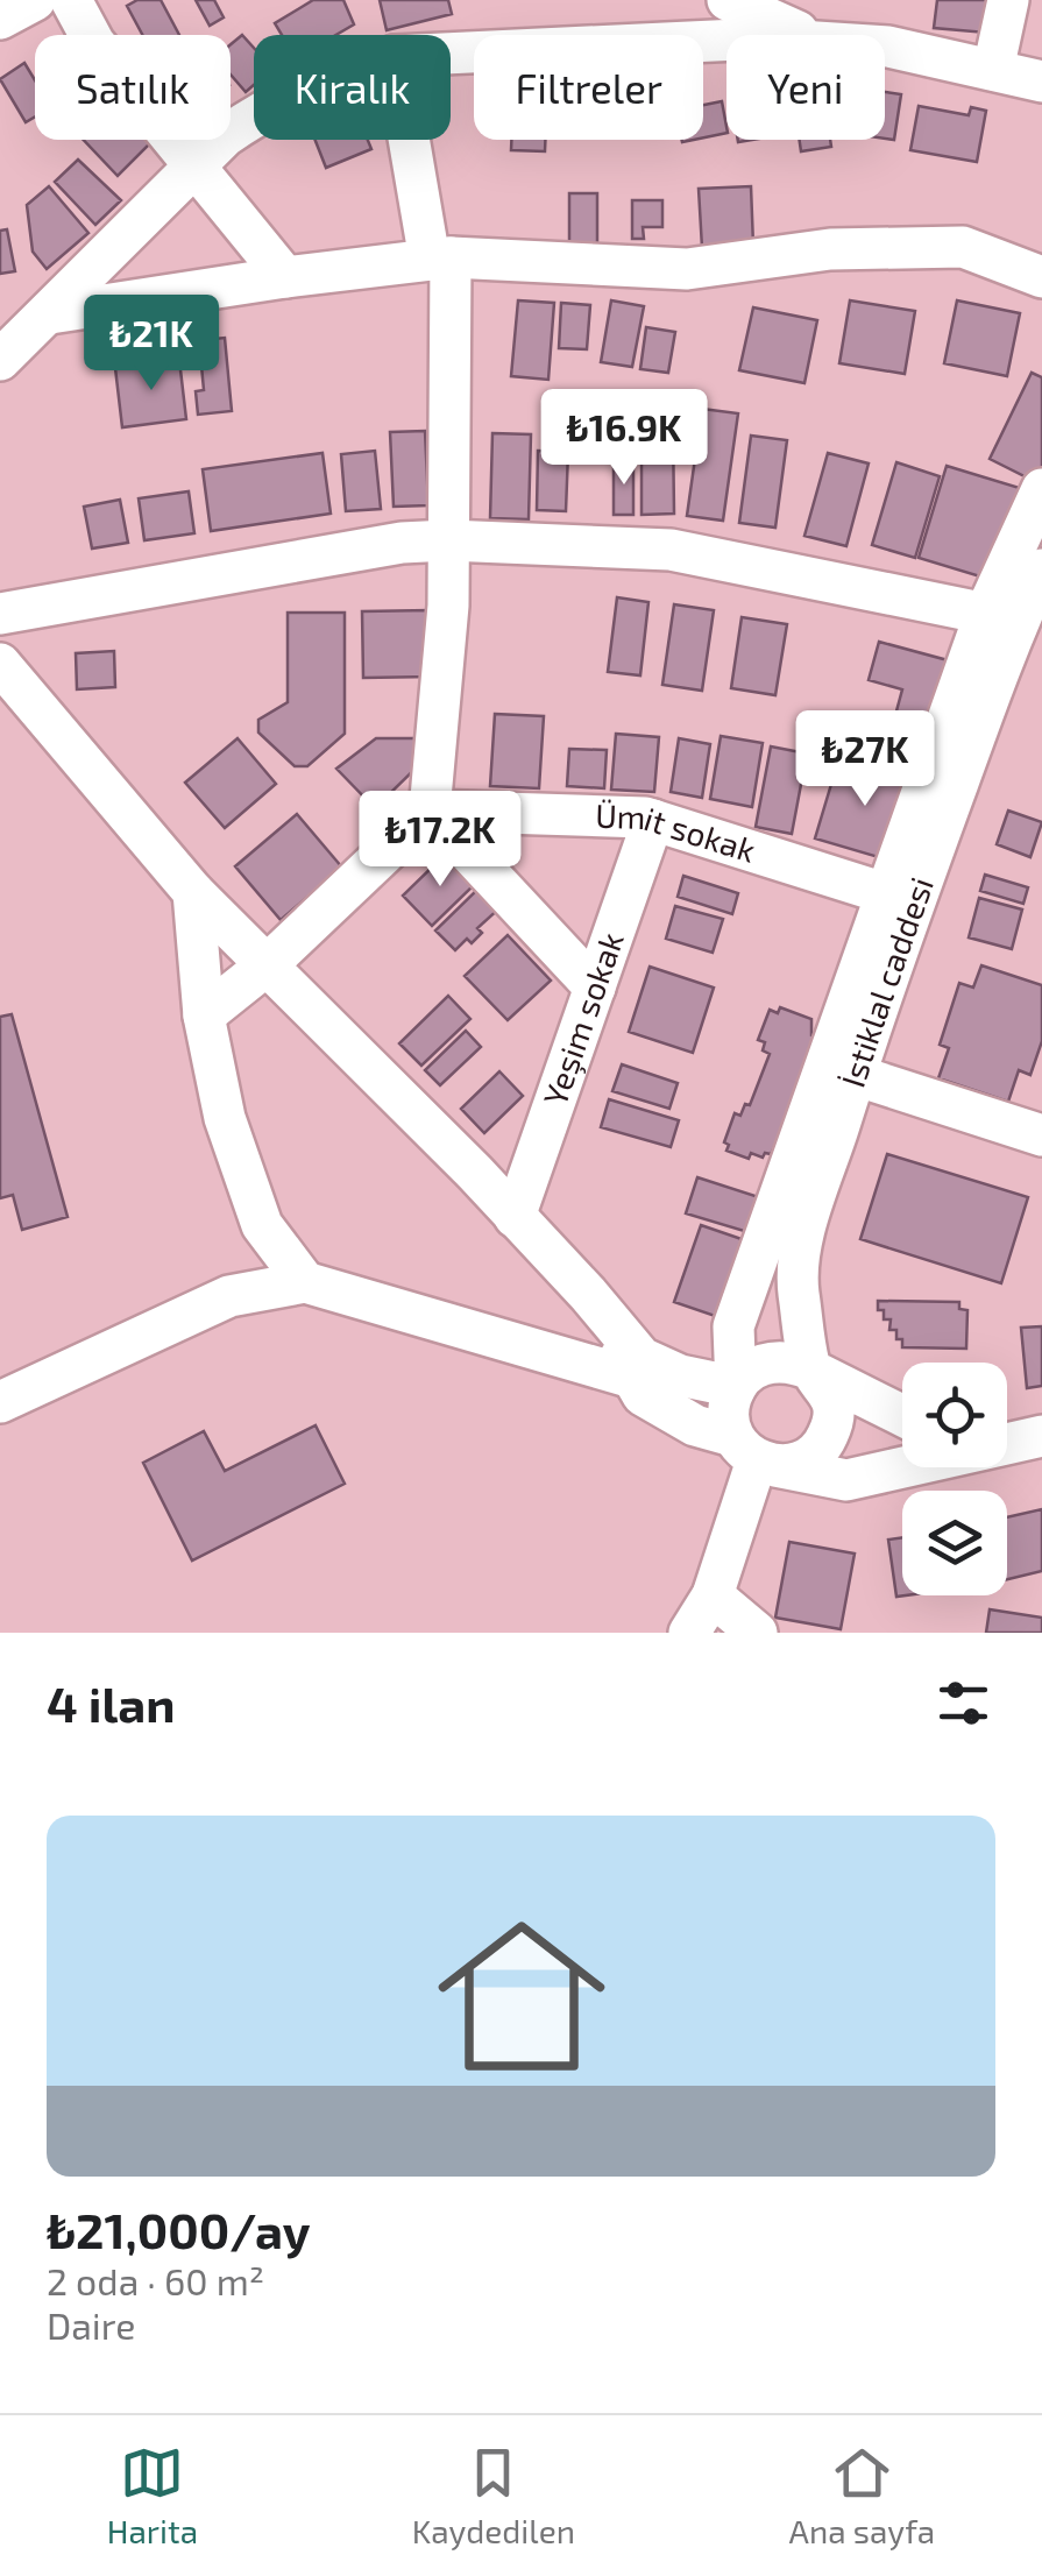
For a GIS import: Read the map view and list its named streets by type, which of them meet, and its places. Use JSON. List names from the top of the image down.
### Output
{
  "streets": {
    "street": ["Ümit sokak", "İstiklal caddesi", "Yeşim sokak"]
  },
  "crossings": [
    ["Ümit sokak", "İstiklal caddesi"],
    ["Ümit sokak", "Yeşim sokak"]
  ],
  "page": {
    "chip": [
      "Satılık",
      "Kiralık",
      "Filtreler",
      "Yeni"
    ],
    "price": [
      "₺21K",
      "₺16.9K",
      "₺27K",
      "₺17.2K"
    ],
    "heading": "4 ilan",
    "list": [
      {
        "name": "₺21,000/ay",
        "note": "2 oda · 60 m² · Daire"
      }
    ],
    "tabs": ["Harita", "Kaydedilen", "Ana sayfa"]
  }
}
